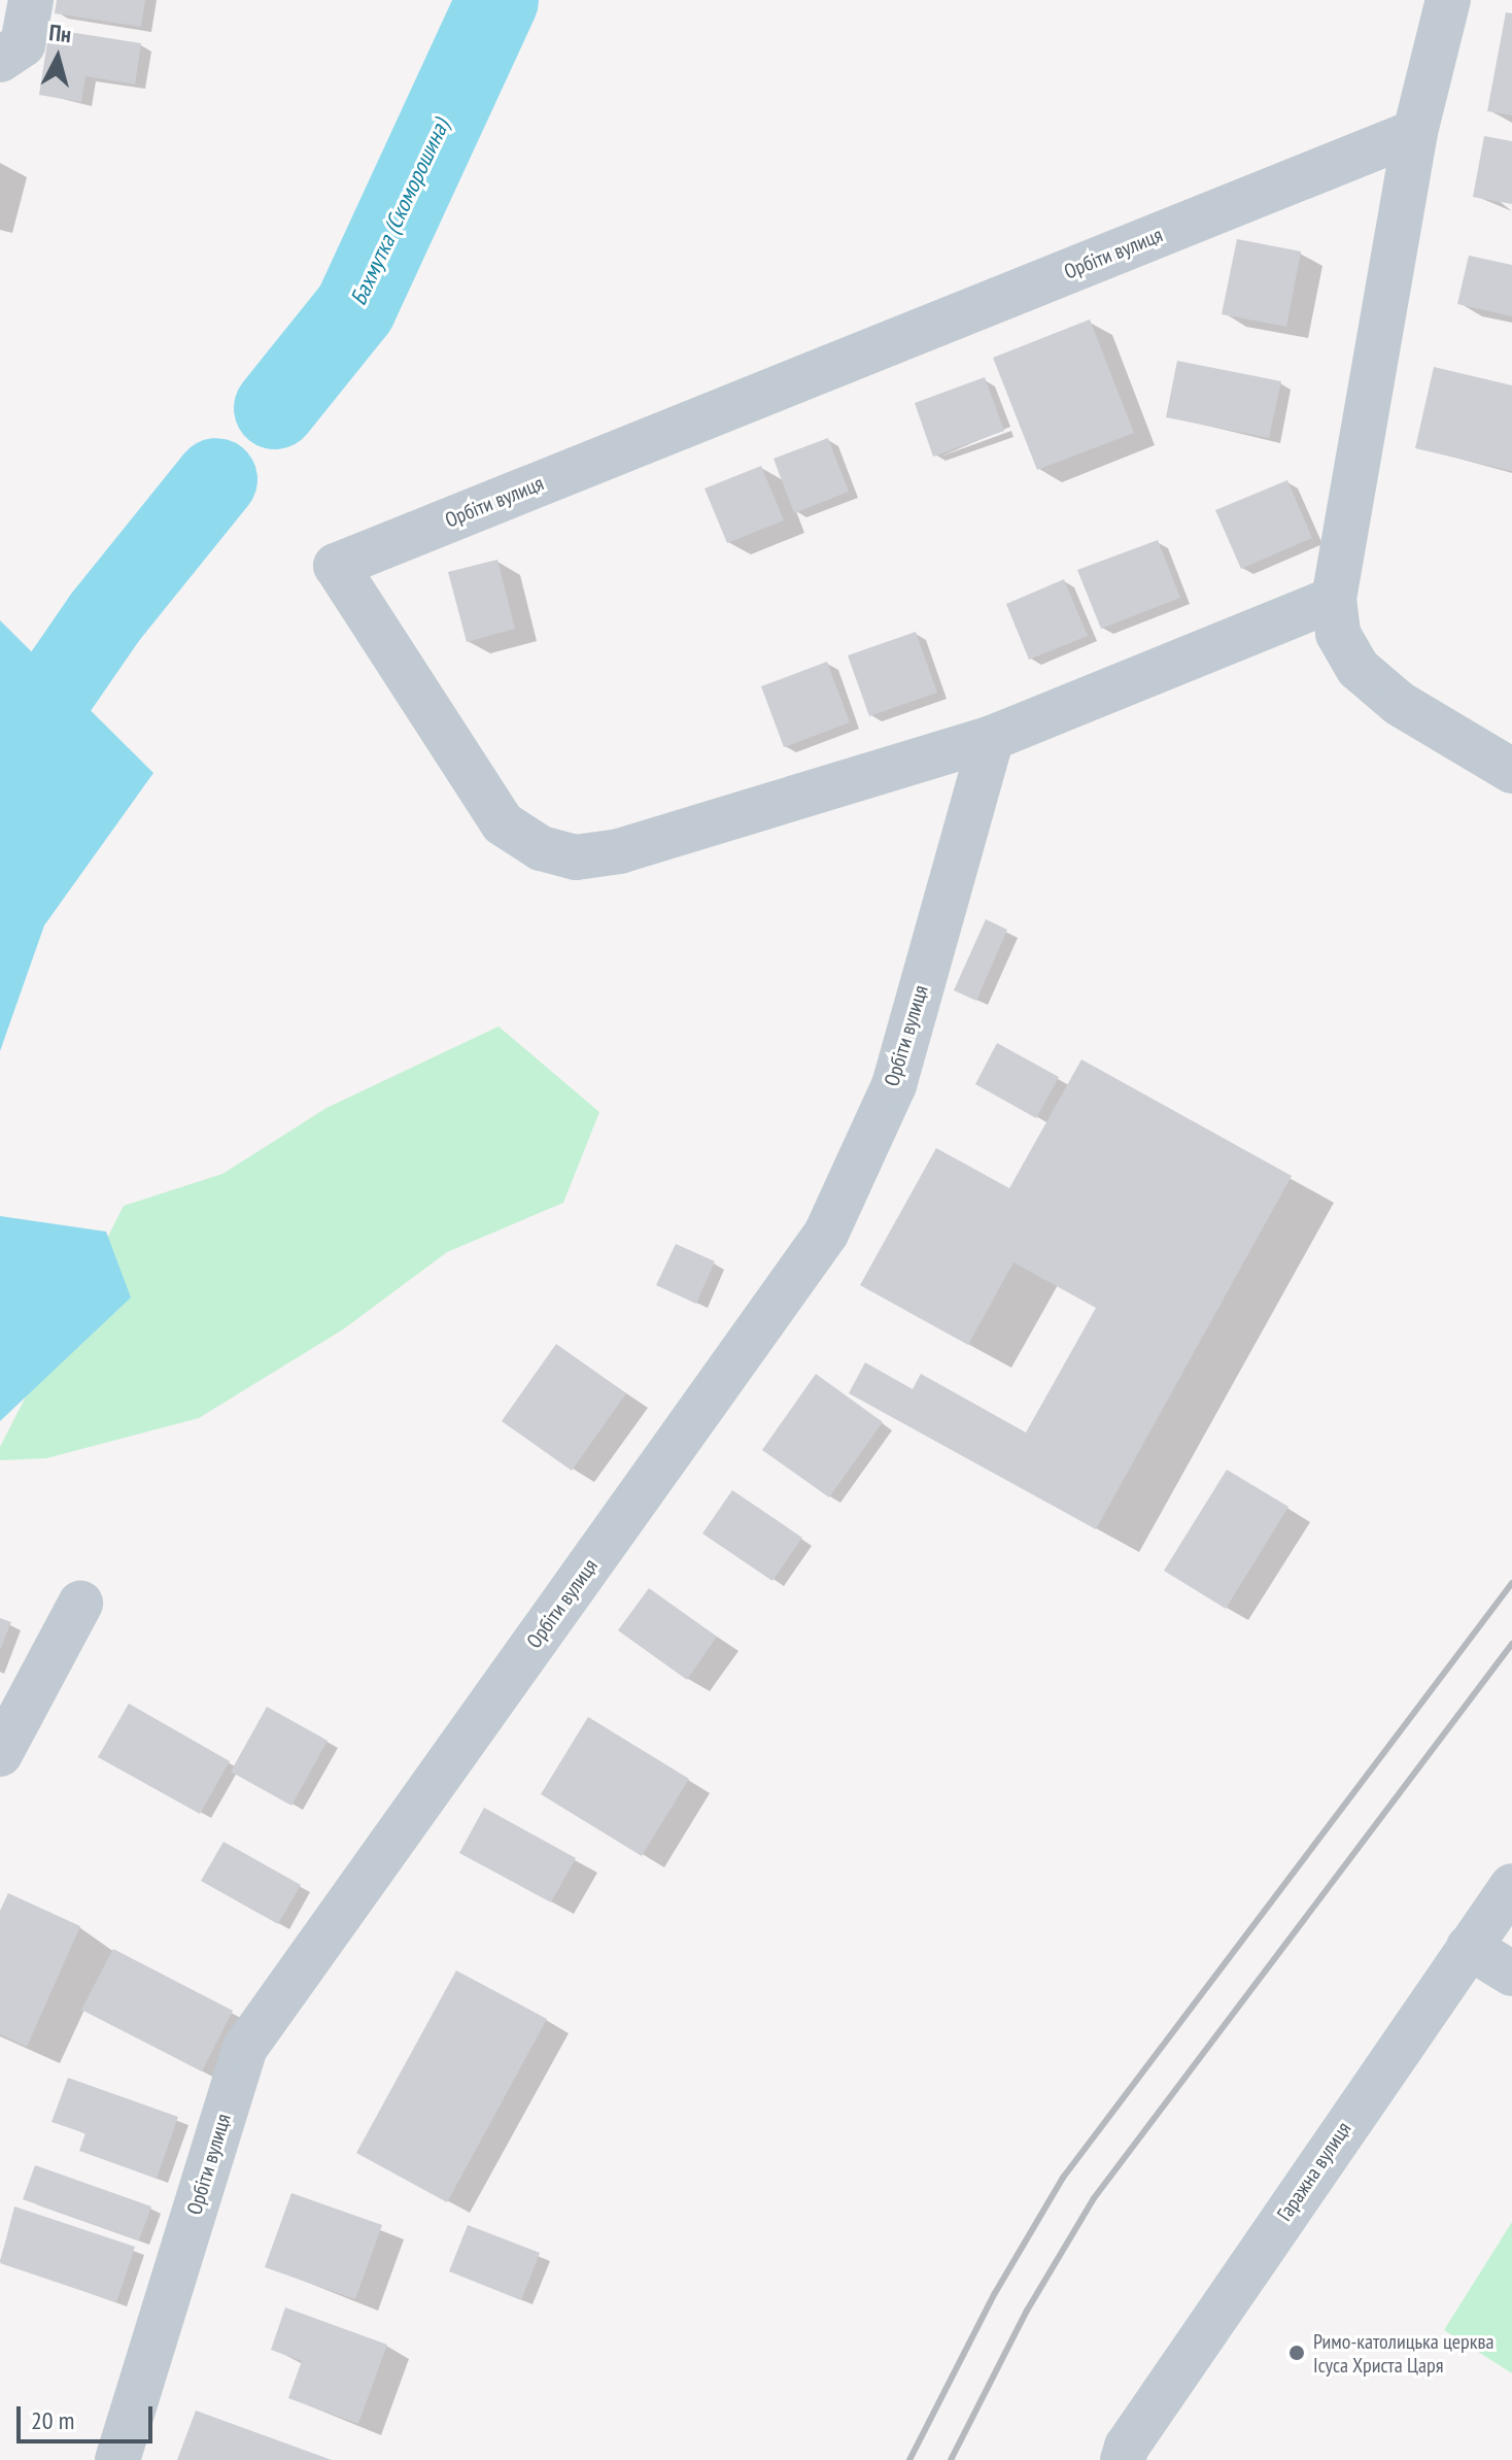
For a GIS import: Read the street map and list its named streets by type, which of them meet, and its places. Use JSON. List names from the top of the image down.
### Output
{
  "streets": {
    "street": ["Орбіти вулиця", "Гаражна вулиця"]
  },
  "water": ["Бахмутка (Скоморошина)"],
  "places": ["Римо-католицька церква Ісуса Христа Царя"],
  "scale_bar": "20 m",
  "north": "top"
}
